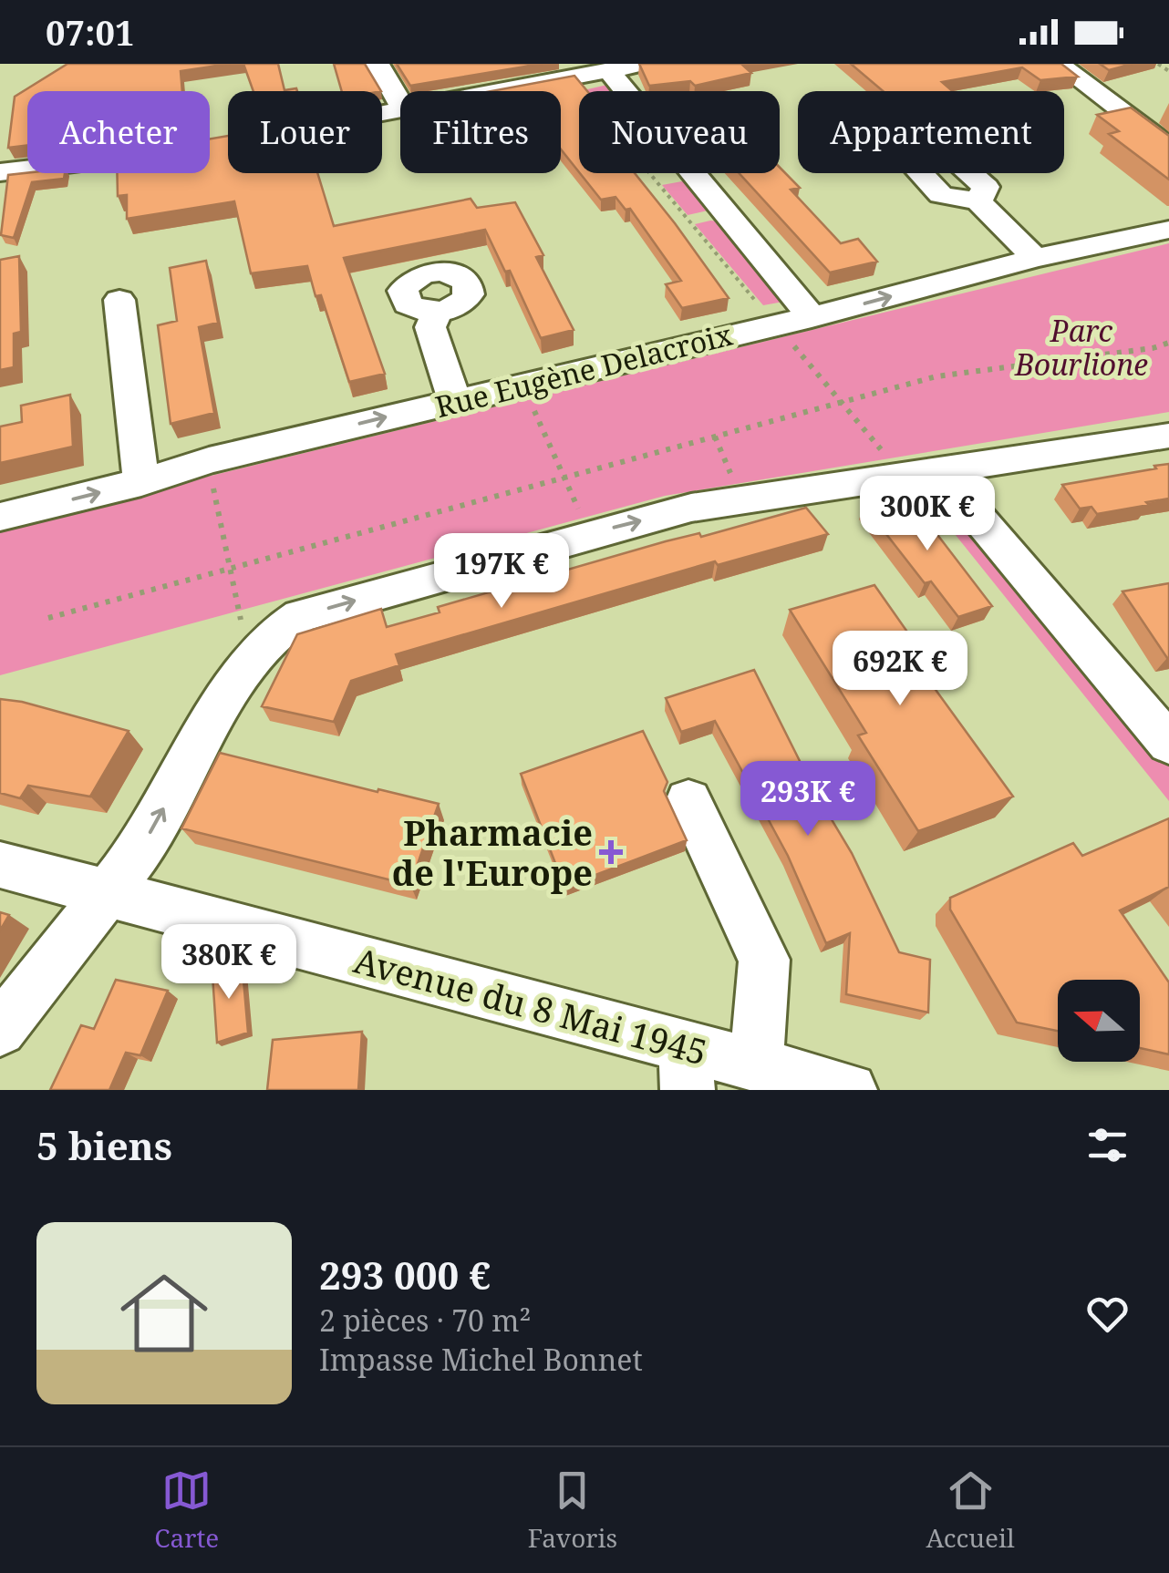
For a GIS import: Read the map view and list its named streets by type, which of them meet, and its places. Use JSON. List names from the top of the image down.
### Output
{
  "streets": {
    "street": ["Rue Eugène Delacroix", "Avenue du 8 Mai 1945"]
  },
  "parks": ["Parc Bourlione"],
  "places": {
    "health": ["Pharmacie de l'Europe"]
  },
  "north": "left",
  "page": {
    "status": "07:01",
    "chip": [
      "Acheter",
      "Louer",
      "Filtres",
      "Nouveau",
      "Appartement"
    ],
    "price": [
      "300K €",
      "197K €",
      "692K €",
      "293K €",
      "380K €"
    ],
    "heading": "5 biens",
    "list": [
      {
        "name": "293 000 €",
        "note": "2 pièces · 70 m² · Impasse Michel Bonnet"
      }
    ],
    "tabs": ["Carte", "Favoris", "Accueil"]
  }
}
